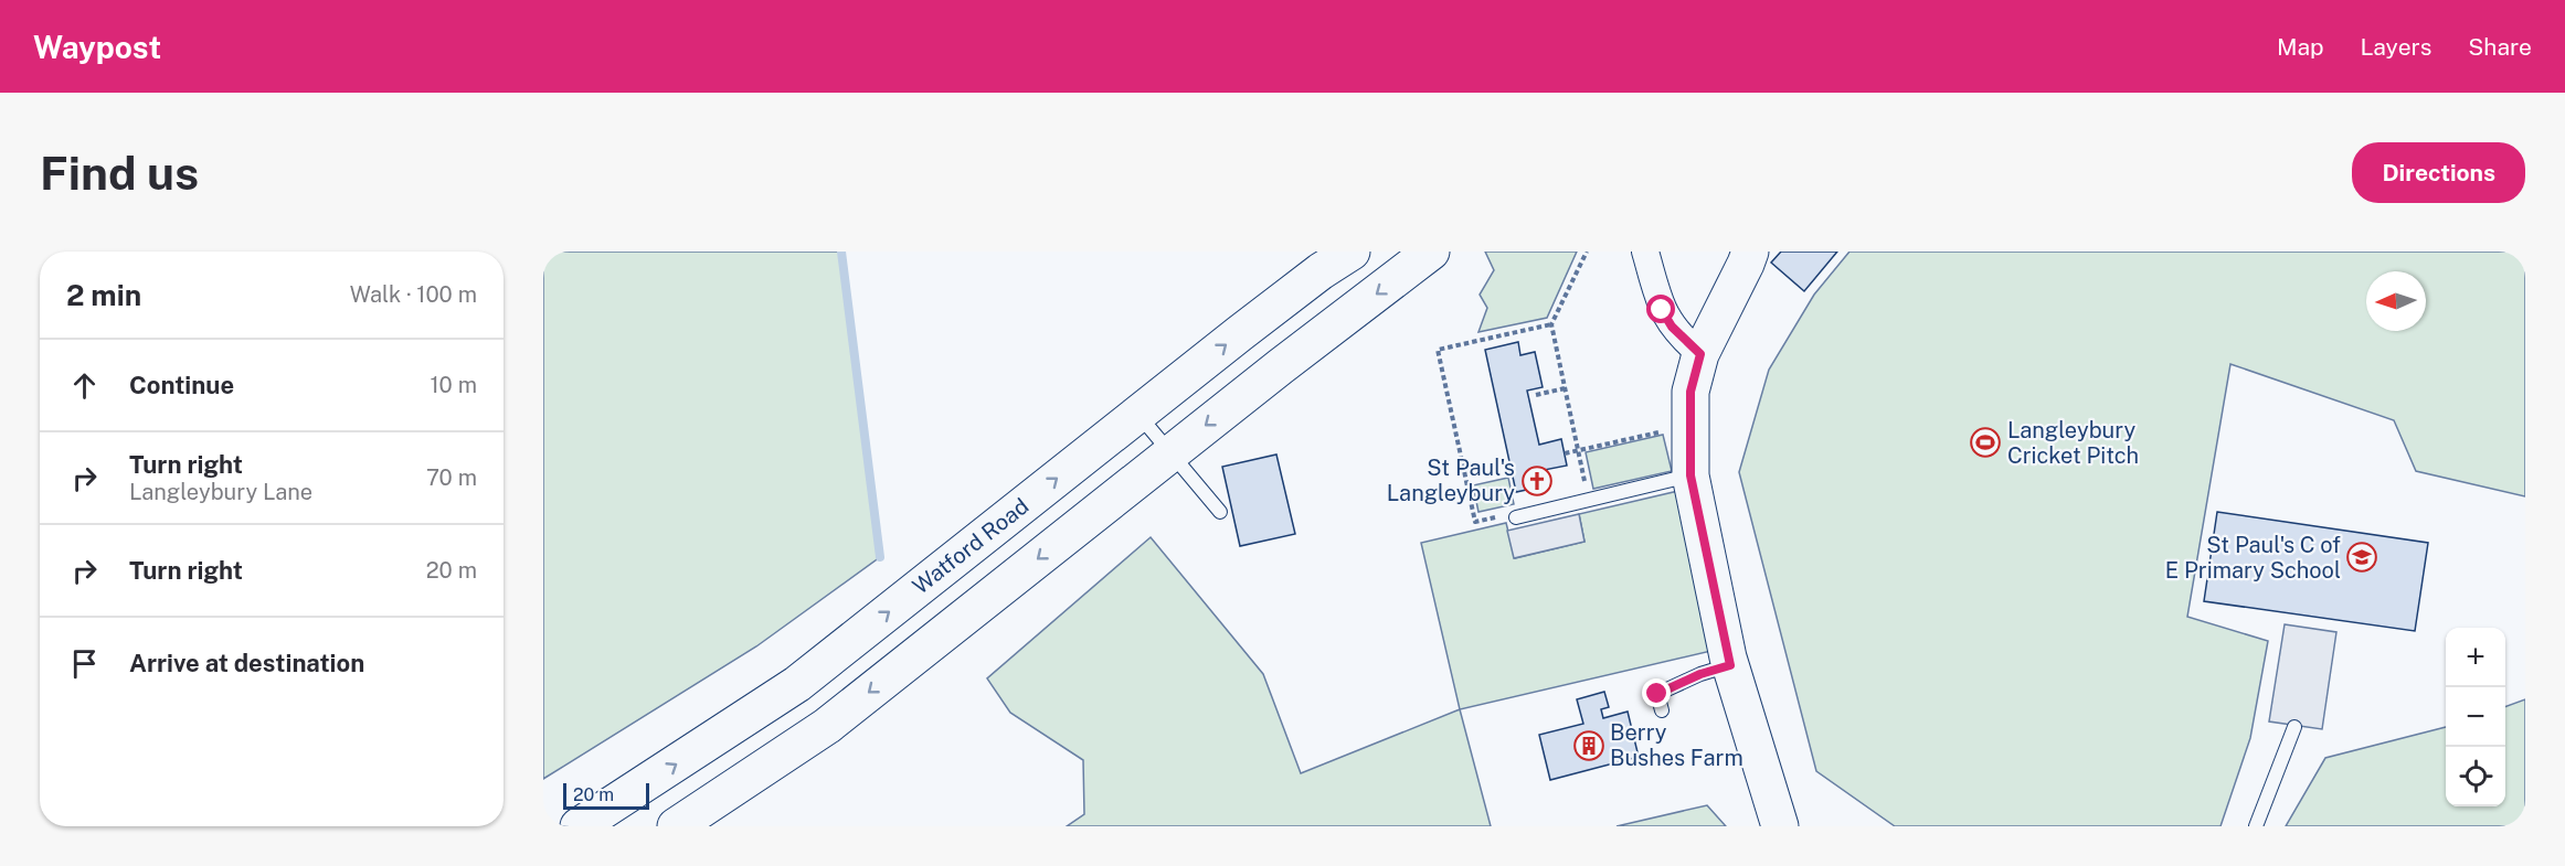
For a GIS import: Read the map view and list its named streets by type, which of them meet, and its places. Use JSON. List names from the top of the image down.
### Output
{
  "streets": {
    "main road": ["Watford Road"]
  },
  "places": {
    "sports": ["Langleybury Cricket Pitch"],
    "church": ["St Paul's Langleybury"],
    "school or university": ["St Paul's C of E Primary School"],
    "building": ["Berry Bushes Farm"]
  },
  "scale_bar": "20 m",
  "north": "left",
  "page": {
    "header": "Waypost",
    "nav": ["Map", "Layers", "Share"],
    "buttons": "Directions",
    "title": "Find us",
    "heading": ["2 min", "Walk · 100 m"],
    "list": [
      ["Continue", "10 m"],
      ["Turn right", "Langleybury Lane", "70 m"],
      ["Turn right", "20 m"],
      "Arrive at destination"
    ],
    "map_buttons": ["+", "−"],
    "scale": "20 m"
  }
}
